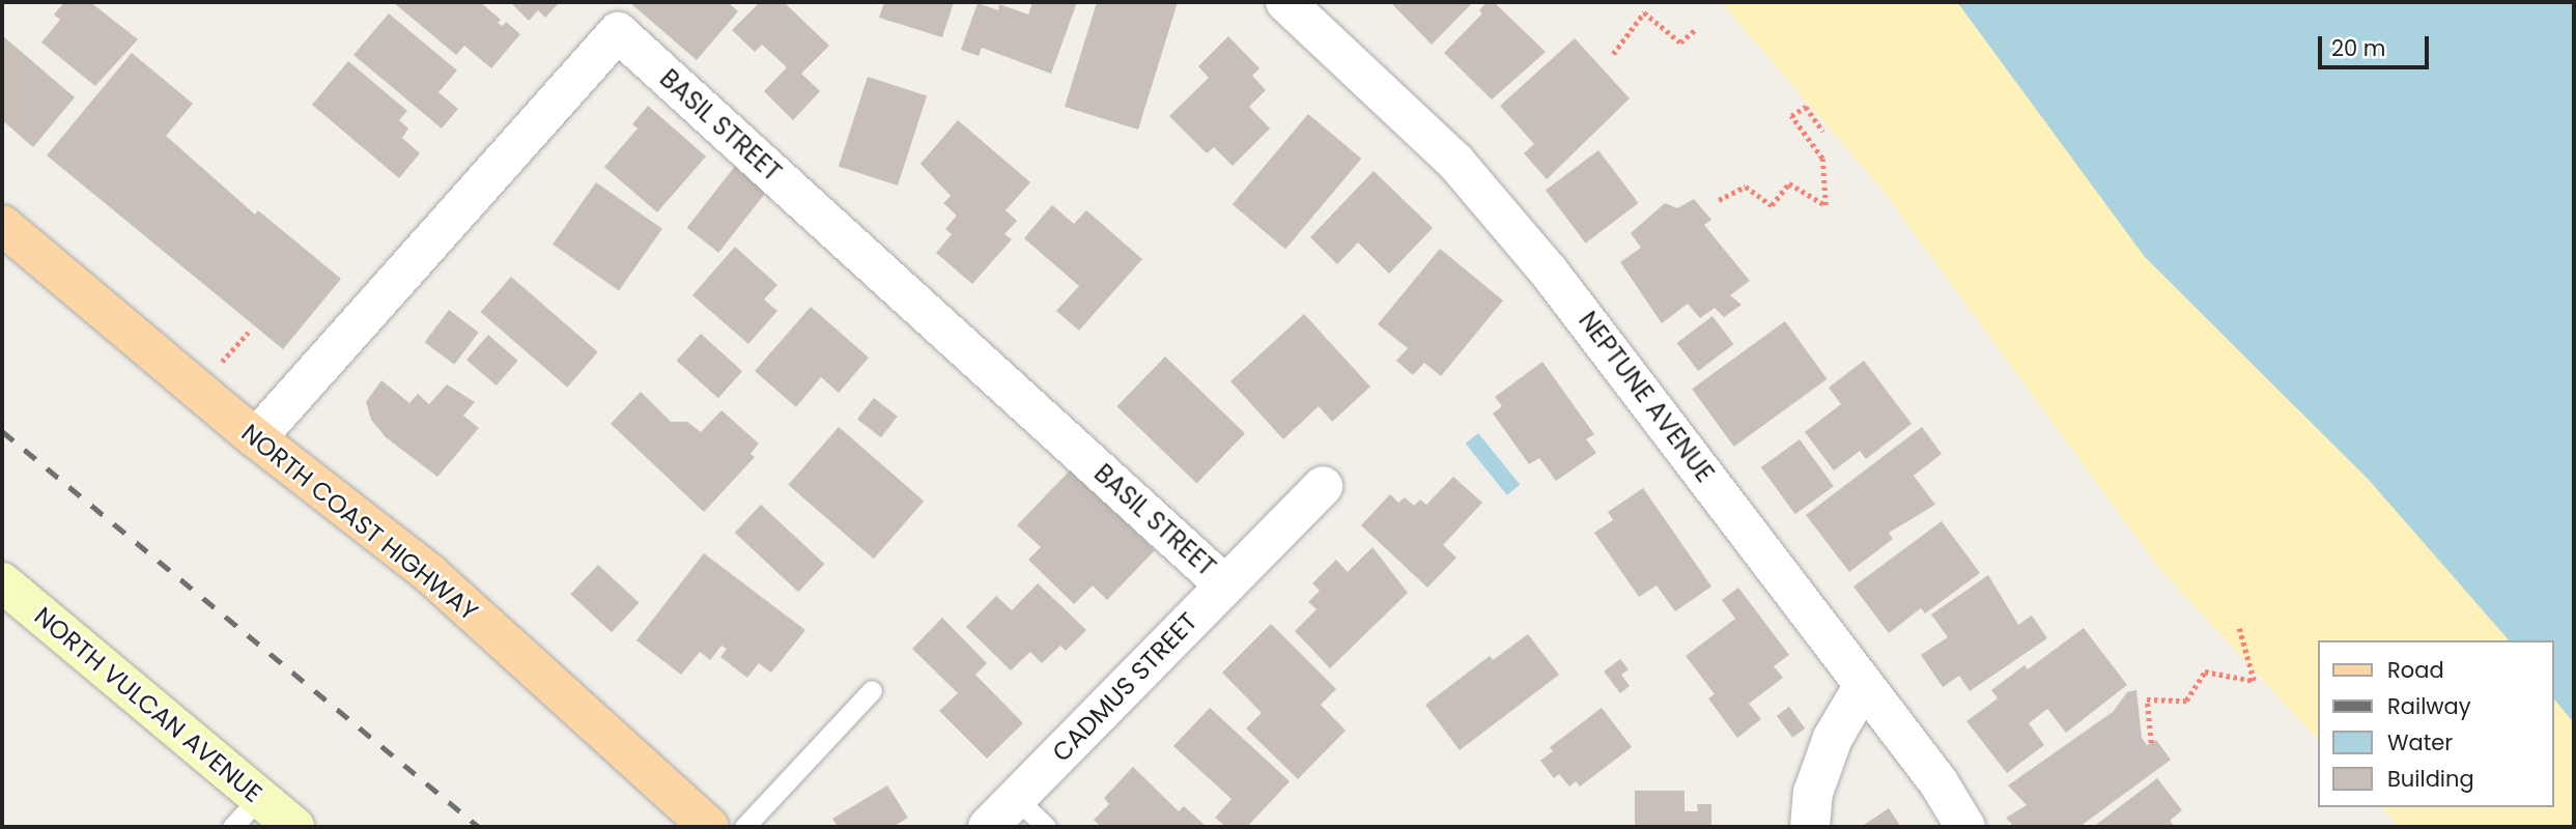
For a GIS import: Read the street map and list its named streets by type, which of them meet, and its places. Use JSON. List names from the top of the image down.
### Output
{
  "streets": {
    "main road": ["NORTH COAST HIGHWAY", "NORTH VULCAN AVENUE"],
    "street": ["BASIL STREET", "NEPTUNE AVENUE", "CADMUS STREET"]
  },
  "crossings": [
    ["BASIL STREET", "NORTH COAST HIGHWAY"],
    ["BASIL STREET", "CADMUS STREET"]
  ],
  "legend": [
    "Road",
    "Railway",
    "Water",
    "Building"
  ],
  "scale_bar": "20 m"
}
